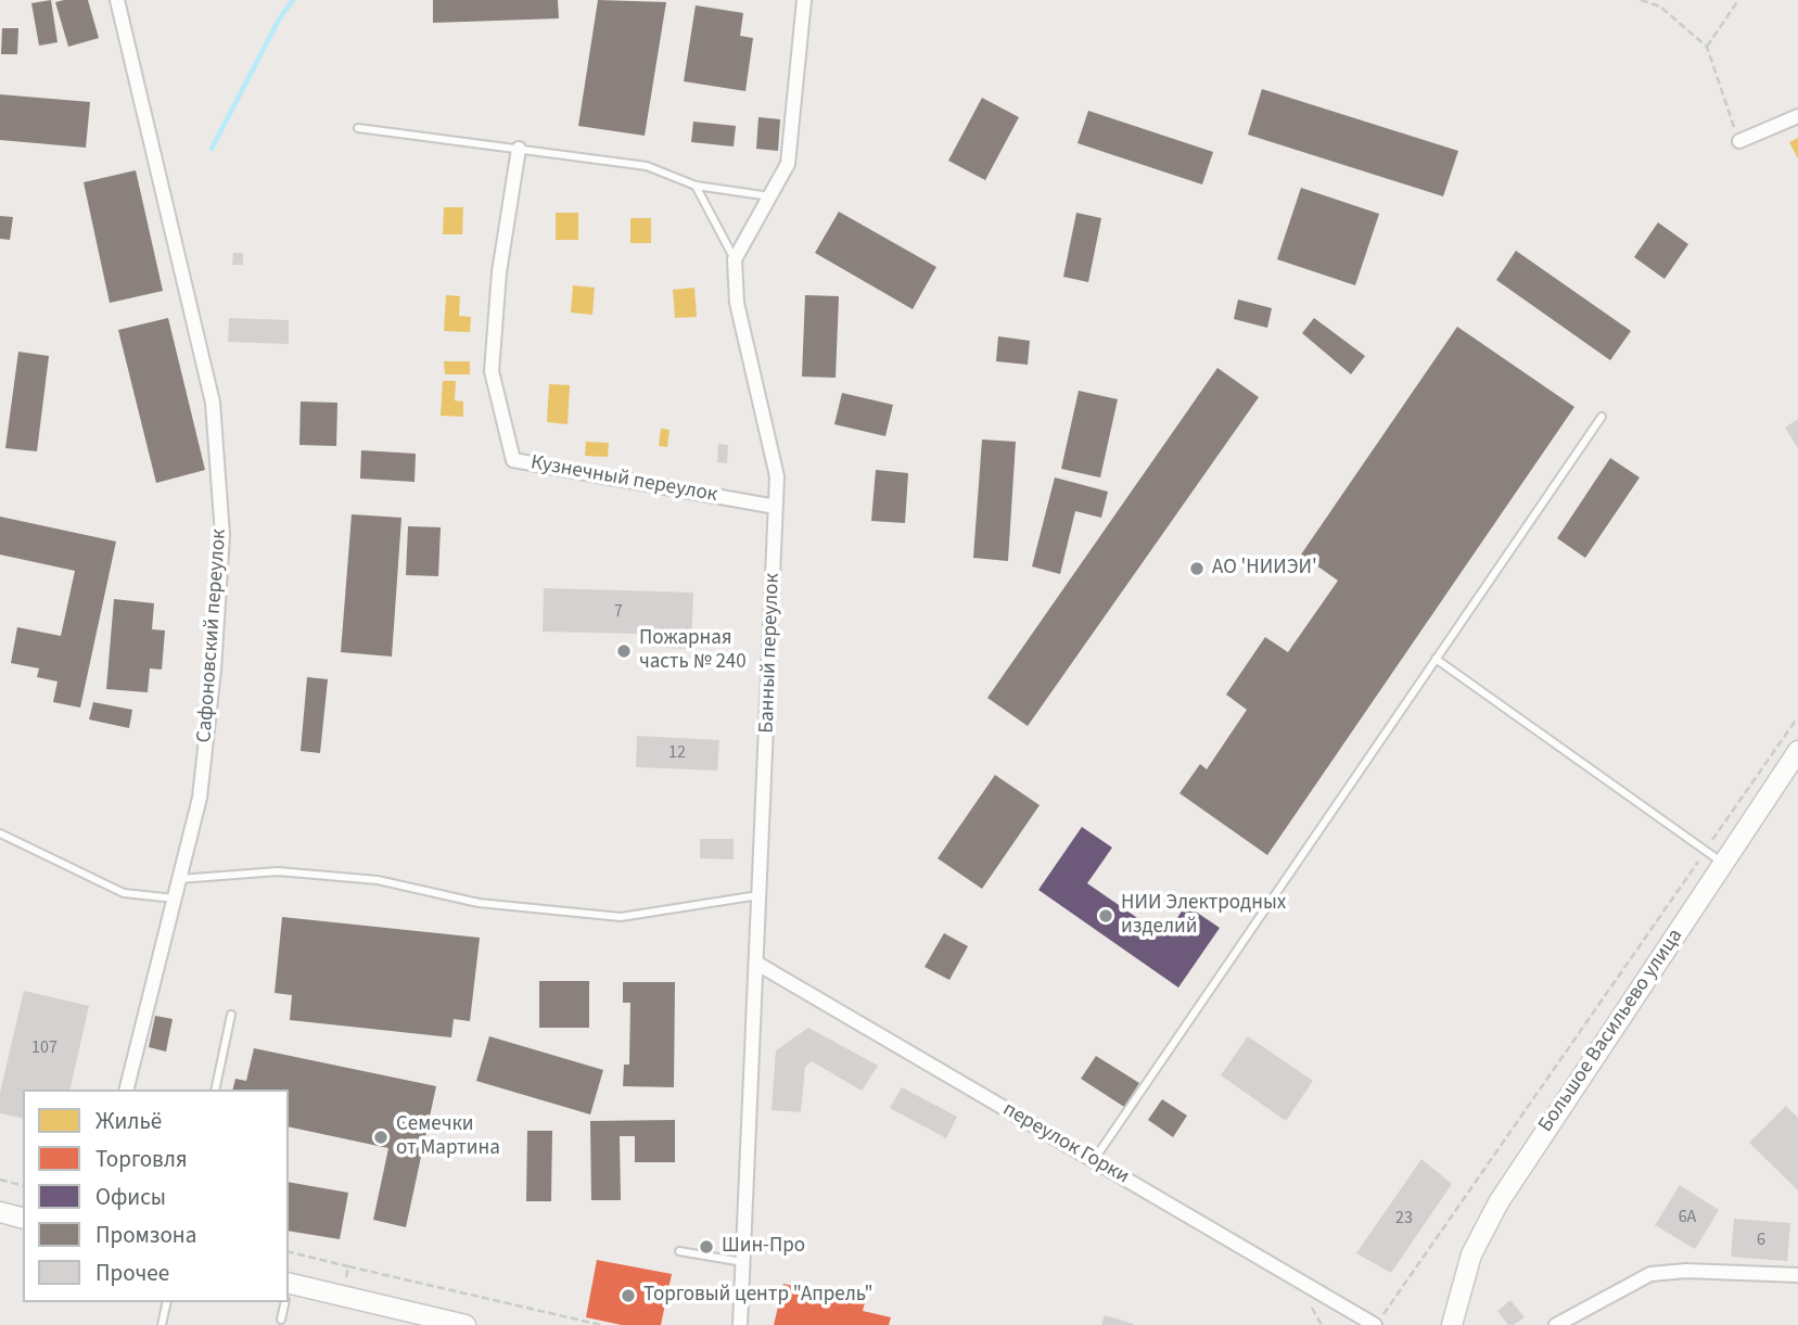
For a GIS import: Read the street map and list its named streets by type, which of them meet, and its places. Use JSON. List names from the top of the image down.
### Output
{
  "streets": {
    "main road": ["Большое Васильево улица"],
    "street": [
      "Кузнечный переулок",
      "Сафоновский переулок",
      "Банный переулок",
      "переулок Горки"
    ]
  },
  "crossings": [
    ["Кузнечный переулок", "Банный переулок"],
    ["Банный переулок", "переулок Горки"]
  ],
  "places": [
    "АО 'НИИЭИ'",
    "Пожарная часть № 240",
    "НИИ Электродных изделий",
    "Семечки от Мартина",
    "Шин-Про",
    "Торговый центр \"Апрель\""
  ],
  "house_numbers": [
    "7",
    "12",
    "107",
    "6А",
    "23",
    "6"
  ],
  "legend": [
    "Жильё",
    "Торговля",
    "Офисы",
    "Промзона",
    "Прочее"
  ]
}
